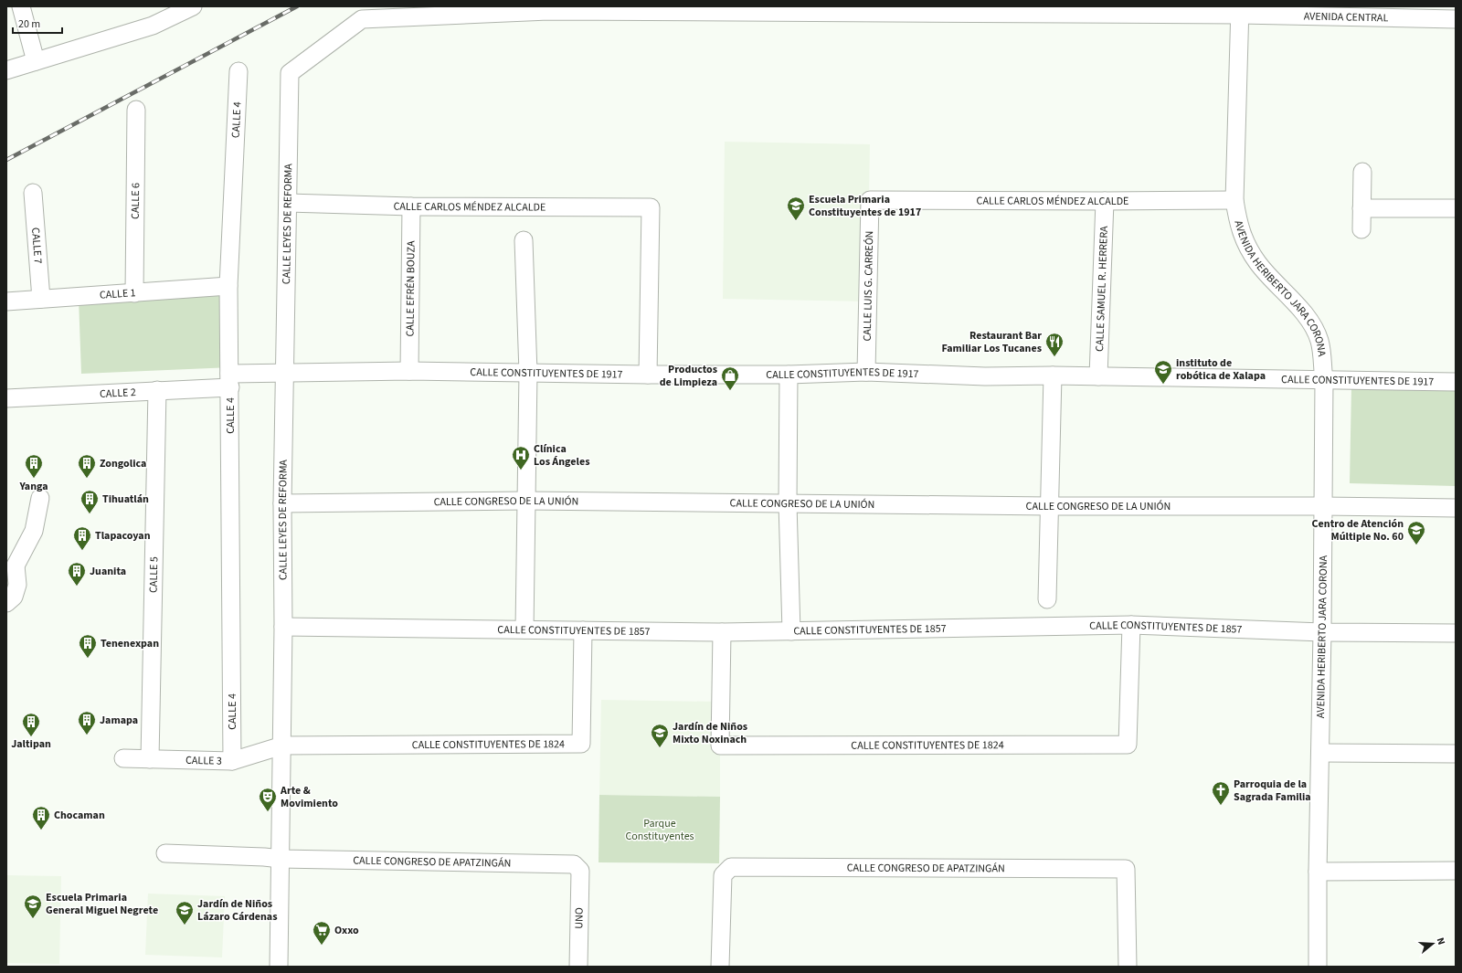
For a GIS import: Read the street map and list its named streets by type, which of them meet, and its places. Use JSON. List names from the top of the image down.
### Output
{
  "streets": {
    "street": [
      "AVENIDA CENTRAL",
      "CALLE 4",
      "CALLE 6",
      "CALLE CARLOS MÉNDEZ ALCALDE",
      "CALLE LEYES DE REFORMA",
      "CALLE 7",
      "CALLE LUIS G. CARREÓN",
      "CALLE EFRÉN BOUZA",
      "CALLE SAMUEL R. HERRERA",
      "AVENIDA HERIBERTO JARA CORONA",
      "CALLE 1",
      "CALLE CONSTITUYENTES DE 1917",
      "CALLE 2",
      "CALLE CONGRESO DE LA UNIÓN",
      "CALLE 5",
      "CALLE CONSTITUYENTES DE 1857",
      "CALLE CONSTITUYENTES DE 1824",
      "CALLE 3",
      "CALLE CONGRESO DE APATZINGÁN",
      "UNO"
    ]
  },
  "crossings": [
    ["AVENIDA CENTRAL", "CALLE LEYES DE REFORMA"],
    ["AVENIDA CENTRAL", "AVENIDA HERIBERTO JARA CORONA"],
    ["CALLE 4", "CALLE 1"],
    ["CALLE 4", "CALLE CONSTITUYENTES DE 1917"],
    ["CALLE 4", "CALLE 2"],
    ["CALLE 4", "CALLE 3"],
    ["CALLE 6", "CALLE 1"],
    ["CALLE CARLOS MÉNDEZ ALCALDE", "CALLE LEYES DE REFORMA"],
    ["CALLE CARLOS MÉNDEZ ALCALDE", "CALLE LUIS G. CARREÓN"],
    ["CALLE CARLOS MÉNDEZ ALCALDE", "CALLE EFRÉN BOUZA"],
    ["CALLE CARLOS MÉNDEZ ALCALDE", "CALLE SAMUEL R. HERRERA"],
    ["CALLE CARLOS MÉNDEZ ALCALDE", "AVENIDA HERIBERTO JARA CORONA"],
    ["CALLE CARLOS MÉNDEZ ALCALDE", "CALLE CONSTITUYENTES DE 1917"],
    ["CALLE LEYES DE REFORMA", "CALLE CONSTITUYENTES DE 1917"],
    ["CALLE LEYES DE REFORMA", "CALLE CONGRESO DE LA UNIÓN"],
    ["CALLE LEYES DE REFORMA", "CALLE CONSTITUYENTES DE 1857"],
    ["CALLE LEYES DE REFORMA", "CALLE CONSTITUYENTES DE 1824"],
    ["CALLE LEYES DE REFORMA", "CALLE 3"],
    ["CALLE LEYES DE REFORMA", "CALLE CONGRESO DE APATZINGÁN"],
    ["CALLE 7", "CALLE 1"],
    ["CALLE LUIS G. CARREÓN", "CALLE CONSTITUYENTES DE 1917"],
    ["CALLE EFRÉN BOUZA", "CALLE CONSTITUYENTES DE 1917"],
    ["CALLE SAMUEL R. HERRERA", "CALLE CONSTITUYENTES DE 1917"],
    ["AVENIDA HERIBERTO JARA CORONA", "CALLE CONSTITUYENTES DE 1917"],
    ["AVENIDA HERIBERTO JARA CORONA", "CALLE CONGRESO DE LA UNIÓN"],
    ["AVENIDA HERIBERTO JARA CORONA", "CALLE CONSTITUYENTES DE 1857"],
    ["CALLE CONSTITUYENTES DE 1917", "CALLE 2"],
    ["CALLE 2", "CALLE 5"],
    ["CALLE 5", "CALLE 3"],
    ["CALLE CONSTITUYENTES DE 1857", "CALLE CONSTITUYENTES DE 1824"],
    ["CALLE CONSTITUYENTES DE 1824", "CALLE 3"],
    ["CALLE CONGRESO DE APATZINGÁN", "UNO"]
  ],
  "parks": ["Parque Constituyentes"],
  "places": {
    "school or university": [
      "Escuela Primaria Constituyentes de 1917",
      "instituto de robótica de Xalapa",
      "Centro de Atención Múltiple No. 60",
      "Jardín de Niños Mixto Noxinach",
      "Escuela Primaria General Miguel Negrete",
      "Jardín de Niños Lázaro Cárdenas"
    ],
    "restaurant": ["Restaurant Bar Familiar Los Tucanes"],
    "shop": ["Productos de Limpieza"],
    "hospital": ["Clínica Los Ángeles"],
    "building": [
      "Yanga",
      "Zongolica",
      "Tihuatlán",
      "Tlapacoyan",
      "Juanita",
      "Tenenexpan",
      "Jamapa",
      "Jaltipan",
      "Chocaman"
    ],
    "church": ["Parroquia de la Sagrada Familia"],
    "theatre": ["Arte & Movimiento"],
    "supermarket": ["Oxxo"]
  },
  "scale_bar": "20 m",
  "north": "right"
}
